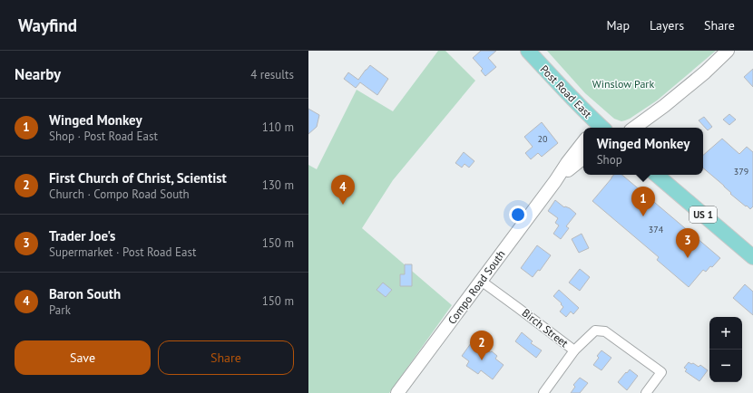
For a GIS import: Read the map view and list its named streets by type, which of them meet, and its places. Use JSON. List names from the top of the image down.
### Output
{
  "streets": {
    "main road": ["Post Road East", "US 1", "Compo Road South"],
    "street": ["Birch Street"]
  },
  "crossings": [
    ["Compo Road South", "Birch Street"]
  ],
  "parks": ["Winslow Park"],
  "house_numbers": ["20", "379", "374"],
  "page": {
    "header": "Wayfind",
    "nav": ["Map", "Layers", "Share"],
    "heading": ["Nearby", "4 results"],
    "list": [
      {
        "mark": "1",
        "name": "Winged Monkey",
        "note": "Shop · Post Road East",
        "value": "110 m"
      },
      {
        "mark": "2",
        "name": "First Church of Christ, Scientist",
        "note": "Church · Compo Road South",
        "value": "130 m"
      },
      {
        "mark": "3",
        "name": "Trader Joe's",
        "note": "Supermarket · Post Road East",
        "value": "150 m"
      },
      {
        "mark": "4",
        "name": "Baron South",
        "note": "Park",
        "value": "150 m"
      }
    ],
    "popup": ["Winged Monkey", "Shop"],
    "pins": [
      "4",
      "1",
      "3",
      "2"
    ],
    "map_buttons": ["+", "−"],
    "buttons": ["Save", "Share"]
  }
}
